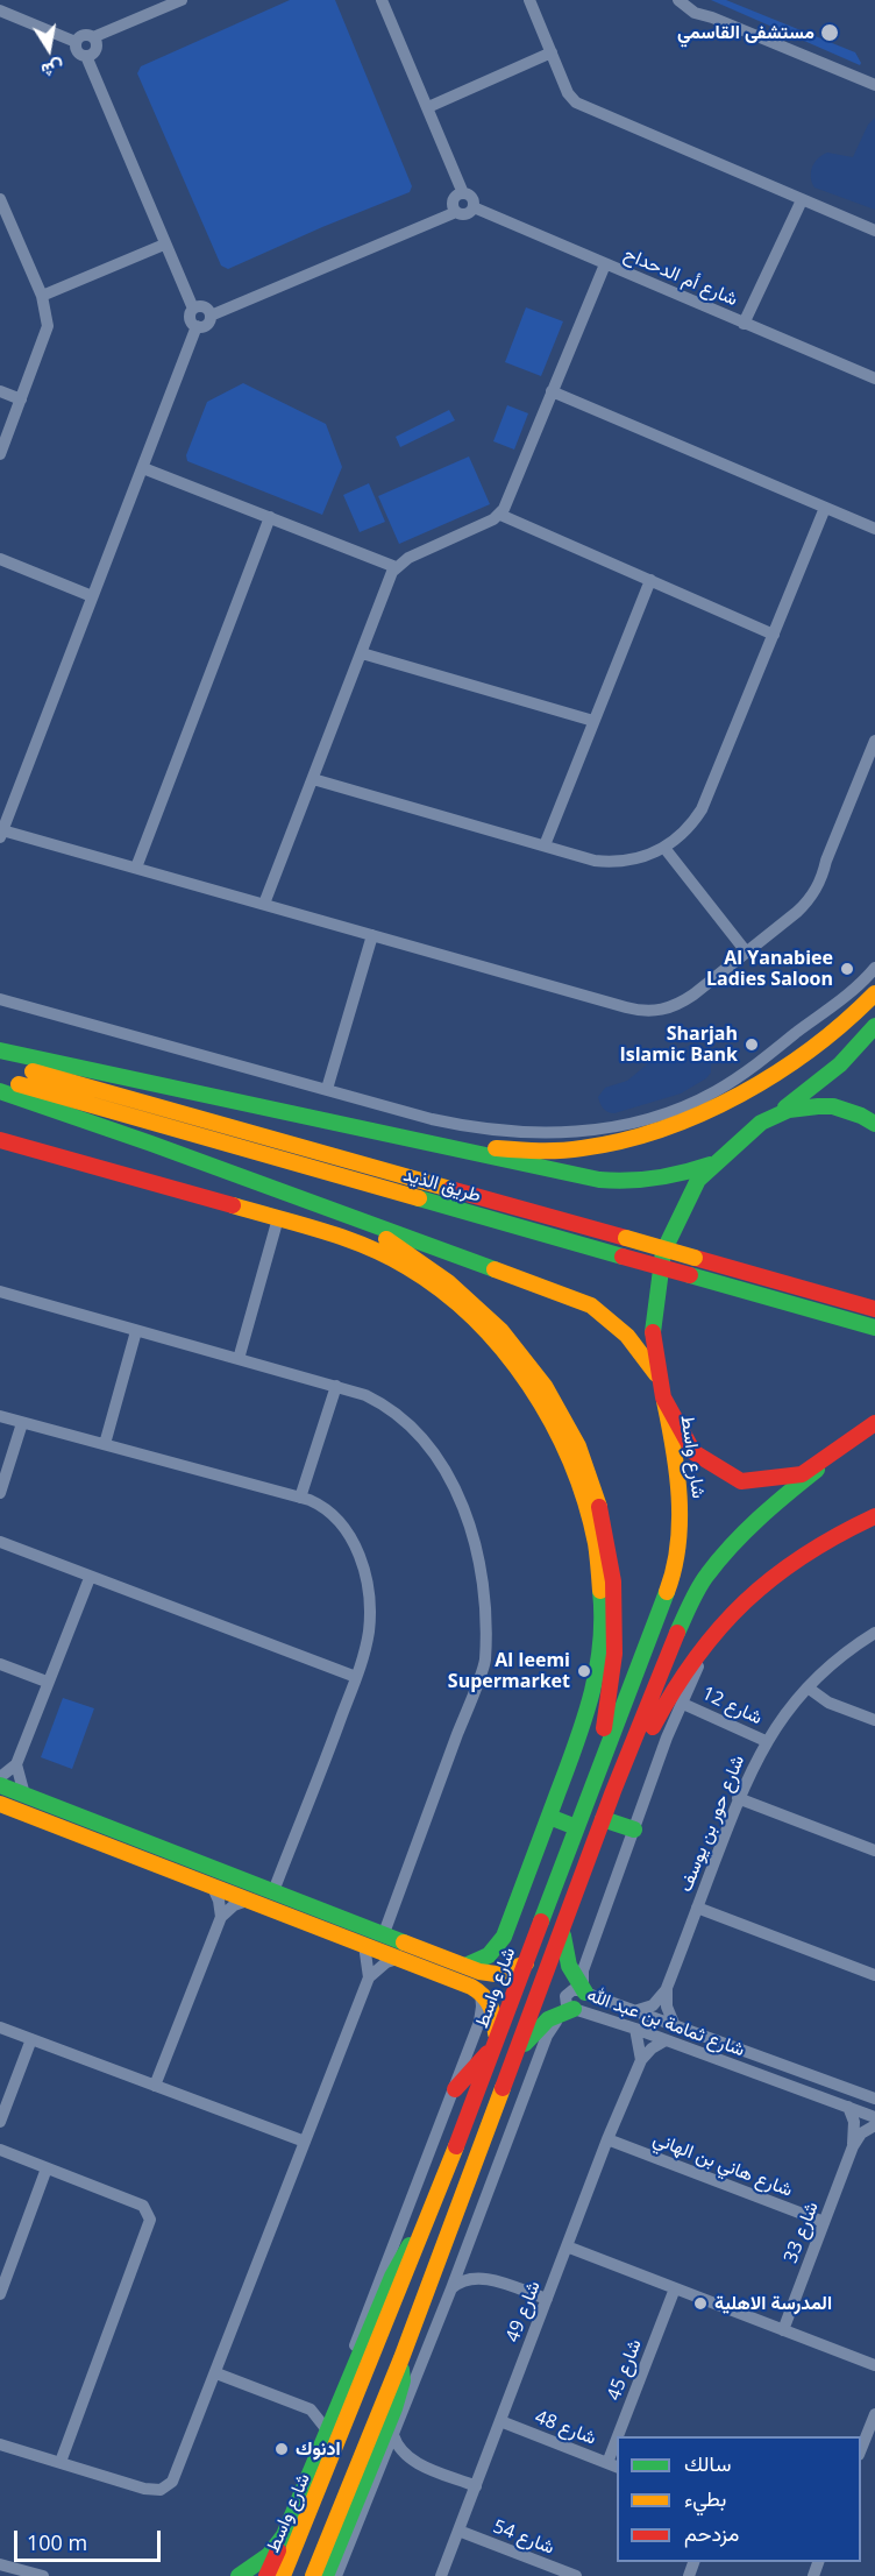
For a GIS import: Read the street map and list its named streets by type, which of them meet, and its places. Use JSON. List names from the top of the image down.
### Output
{
  "streets": {
    "main road": ["طريق الذيد", "شارع واسط"],
    "street": [
      "شارع أم الدحداح",
      "شارع 12",
      "شارع حور بن يوسف",
      "شارع ثمامة بن عبد الله",
      "شارع هاني بن الهاني",
      "شارع 33",
      "شارع 49",
      "شارع 45",
      "شارع 48",
      "شارع 54"
    ]
  },
  "crossings": [
    ["شارع 12", "شارع حور بن يوسف"],
    ["شارع ثمامة بن عبد الله", "شارع 33"],
    ["شارع ثمامة بن عبد الله", "شارع 49"],
    ["شارع هاني بن الهاني", "شارع 33"],
    ["شارع هاني بن الهاني", "شارع 49"],
    ["شارع 49", "شارع 48"],
    ["شارع 49", "شارع 54"]
  ],
  "places": [
    "مستشفى القاسمي",
    "Al Yanabiee Ladies Saloon",
    "Sharjah Islamic Bank",
    "Al Ieemi Supermarket",
    "المدرسة الاهلية",
    "ادنوك"
  ],
  "legend": ["سالك", "بطيء", "مزدحم"],
  "scale_bar": "100 m",
  "north": "bottom"
}
